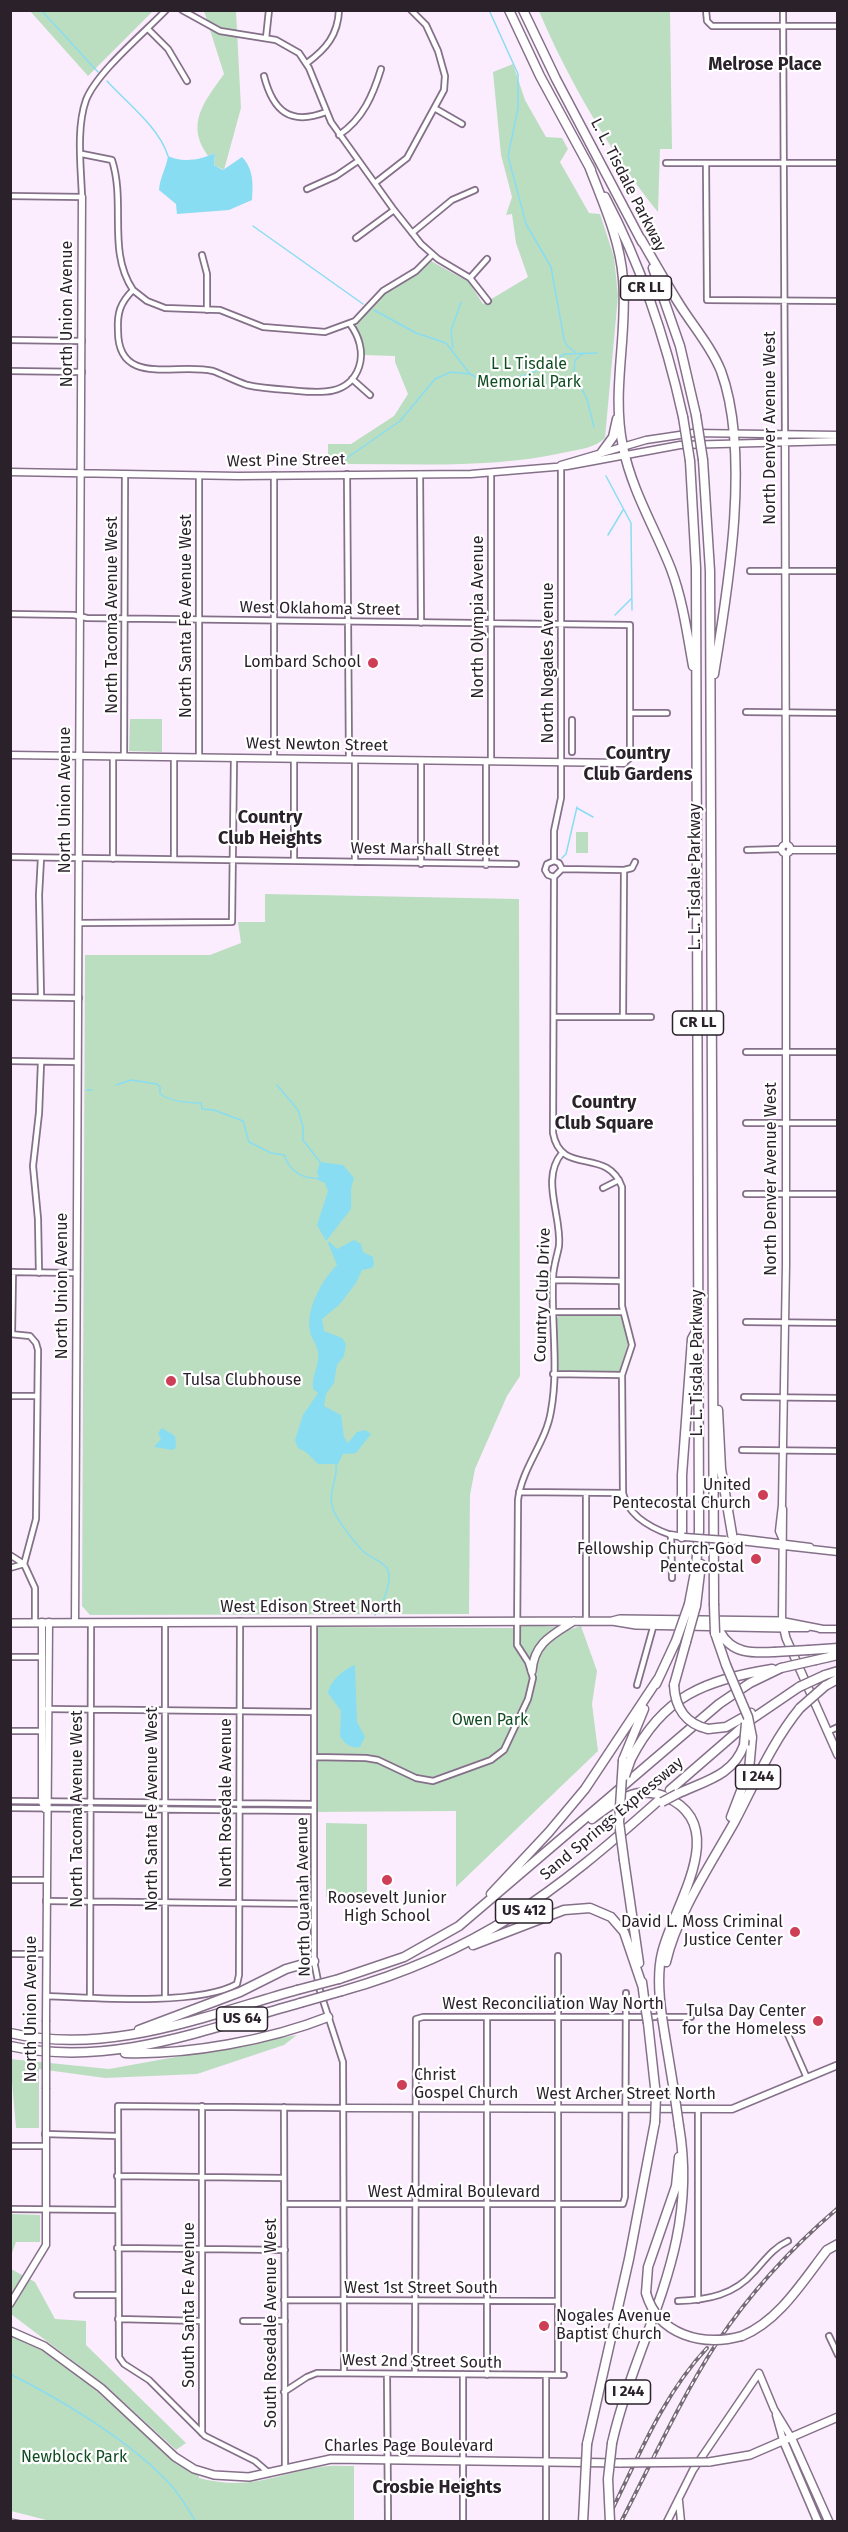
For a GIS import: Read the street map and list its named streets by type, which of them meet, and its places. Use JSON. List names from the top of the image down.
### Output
{
  "streets": {
    "highway": [
      "L. L. Tisdale Parkway",
      "CR LL",
      "I 244",
      "Sand Springs Expressway",
      "US 412",
      "US 64"
    ],
    "main road": ["North Denver Avenue West", "West Edison Street North", "Charles Page Boulevard"],
    "street": [
      "North Union Avenue",
      "West Pine Street",
      "West Oklahoma Street",
      "North Tacoma Avenue West",
      "North Santa Fe Avenue West",
      "North Olympia Avenue",
      "North Nogales Avenue",
      "West Newton Street",
      "West Marshall Street",
      "Country Club Drive",
      "North Rosedale Avenue",
      "North Quanah Avenue",
      "West Reconciliation Way North",
      "West Archer Street North",
      "West Admiral Boulevard",
      "West 1st Street South",
      "South Santa Fe Avenue",
      "South Rosedale Avenue West",
      "West 2nd Street South"
    ]
  },
  "crossings": [
    ["L. L. Tisdale Parkway", "CR LL"],
    ["CR LL", "I 244"],
    ["North Union Avenue", "West Pine Street"],
    ["North Union Avenue", "West Oklahoma Street"],
    ["North Union Avenue", "West Newton Street"],
    ["North Union Avenue", "West Marshall Street"],
    ["North Union Avenue", "West Edison Street North"],
    ["North Denver Avenue West", "West Edison Street North"],
    ["West Pine Street", "North Tacoma Avenue West"],
    ["West Pine Street", "North Santa Fe Avenue West"],
    ["West Pine Street", "North Olympia Avenue"],
    ["West Pine Street", "North Nogales Avenue"],
    ["West Oklahoma Street", "North Tacoma Avenue West"],
    ["West Oklahoma Street", "North Santa Fe Avenue West"],
    ["West Oklahoma Street", "North Olympia Avenue"],
    ["West Oklahoma Street", "North Nogales Avenue"],
    ["North Tacoma Avenue West", "West Newton Street"],
    ["North Tacoma Avenue West", "West Edison Street North"],
    ["North Santa Fe Avenue West", "West Newton Street"],
    ["North Santa Fe Avenue West", "West Edison Street North"],
    ["North Santa Fe Avenue West", "North Rosedale Avenue"],
    ["North Olympia Avenue", "West Newton Street"],
    ["North Olympia Avenue", "West Marshall Street"],
    ["North Nogales Avenue", "West Newton Street"],
    ["Country Club Drive", "West Edison Street North"],
    ["West Edison Street North", "North Rosedale Avenue"],
    ["West Edison Street North", "North Quanah Avenue"],
    ["I 244", "US 64"],
    ["Sand Springs Expressway", "US 64"],
    ["North Quanah Avenue", "West Archer Street North"],
    ["North Quanah Avenue", "West Admiral Boulevard"],
    ["North Quanah Avenue", "West 1st Street South"],
    ["North Quanah Avenue", "West 2nd Street South"],
    ["West Reconciliation Way North", "West Archer Street North"],
    ["West Archer Street North", "West Admiral Boulevard"],
    ["West Archer Street North", "South Santa Fe Avenue"],
    ["West Admiral Boulevard", "South Rosedale Avenue West"],
    ["West 1st Street South", "South Rosedale Avenue West"],
    ["West 1st Street South", "West 2nd Street South"],
    ["South Rosedale Avenue West", "West 2nd Street South"],
    ["South Rosedale Avenue West", "Charles Page Boulevard"]
  ],
  "districts": [
    "Melrose Place",
    "Country Club Gardens",
    "Country Club Heights",
    "Country Club Square",
    "Crosbie Heights"
  ],
  "parks": ["L L Tisdale Memorial Park", "Owen Park", "Newblock Park"],
  "places": [
    "Lombard School",
    "Tulsa Clubhouse",
    "United Pentecostal Church",
    "Fellowship Church-God Pentecostal",
    "Roosevelt Junior High School",
    "David L. Moss Criminal Justice Center",
    "Tulsa Day Center for the Homeless",
    "Christ Gospel Church",
    "Nogales Avenue Baptist Church"
  ]
}
